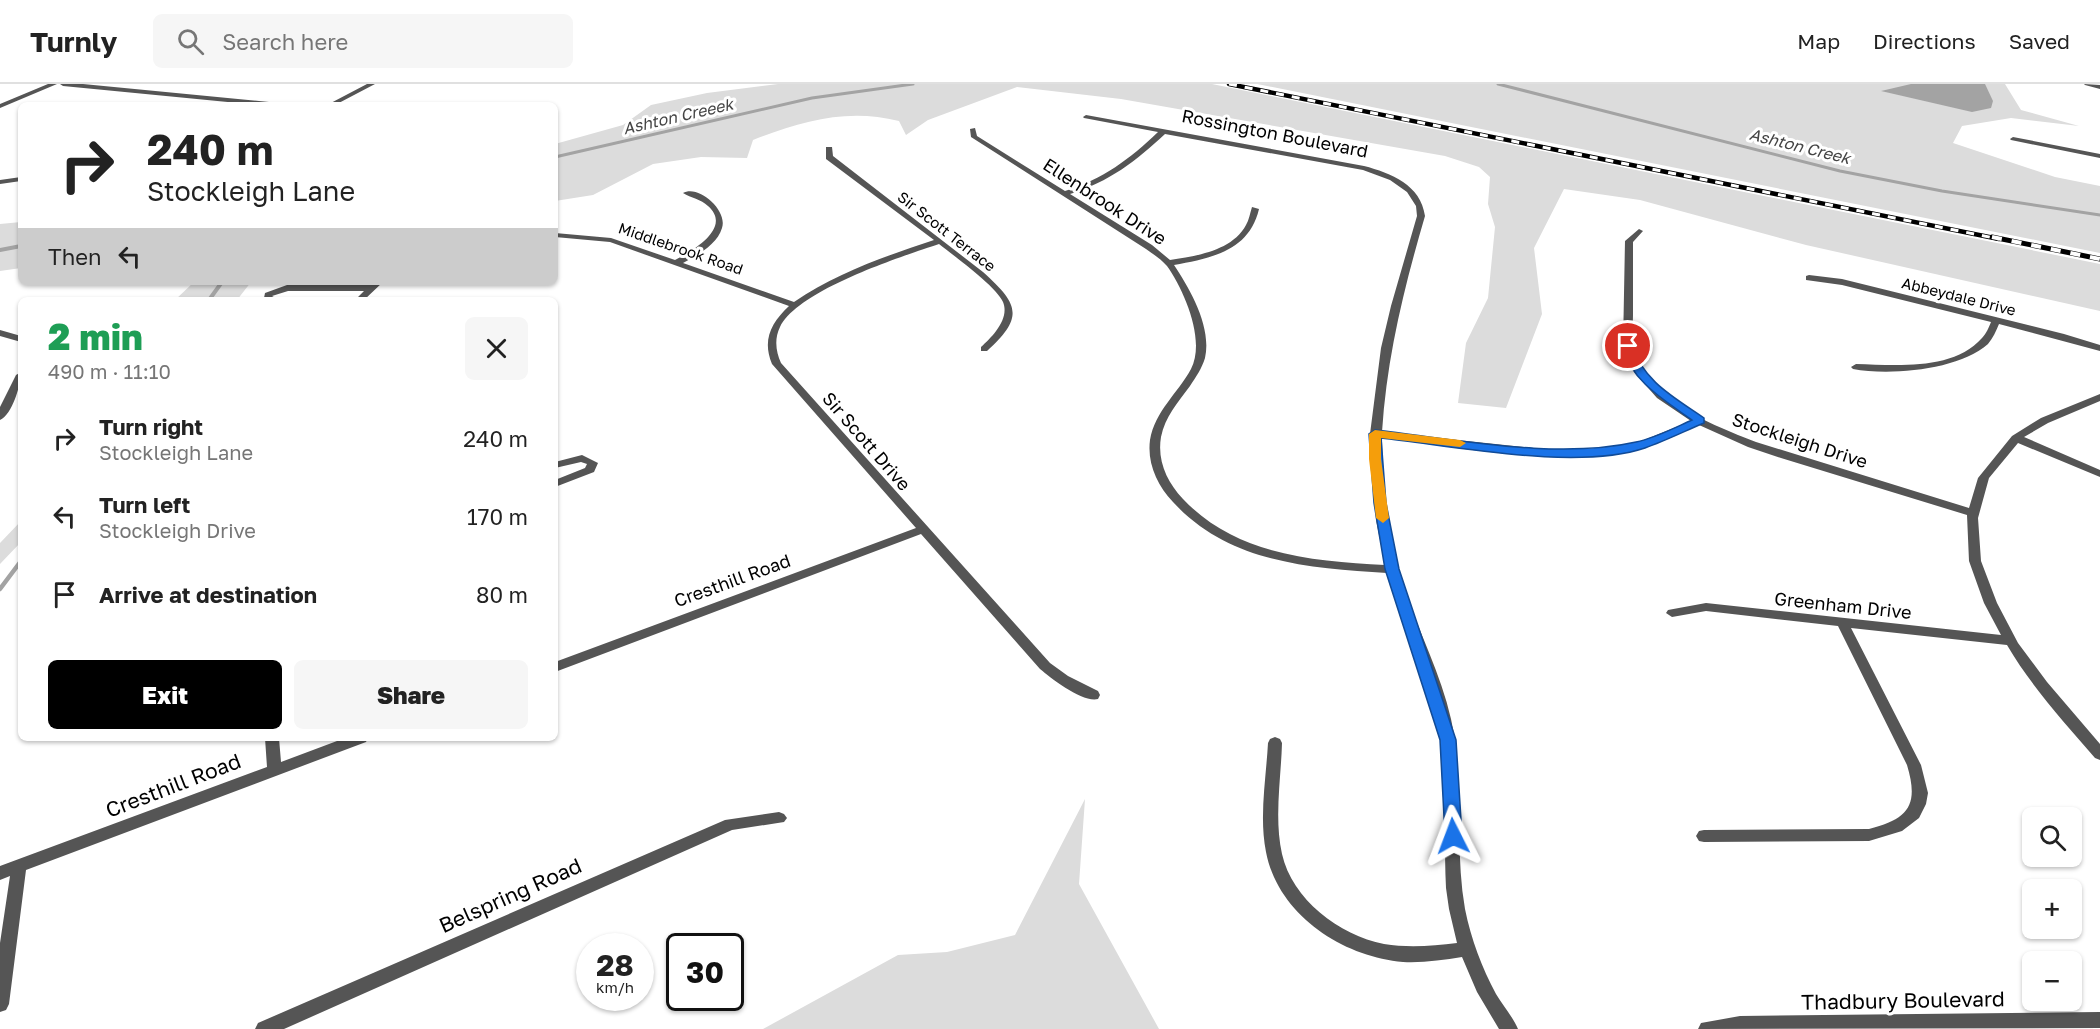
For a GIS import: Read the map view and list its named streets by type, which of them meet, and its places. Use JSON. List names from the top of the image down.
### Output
{
  "streets": {
    "street": [
      "Rossington Boulevard",
      "Ellenbrook Drive",
      "Sir Scott Terrace",
      "Middlebrook Road",
      "Abbeydale Drive",
      "Stockleigh Drive",
      "Sir Scott Drive",
      "Cresthill Road",
      "Greenham Drive",
      "Belspring Road",
      "Thadbury Boulevard"
    ]
  },
  "crossings": [
    ["Rossington Boulevard", "Ellenbrook Drive"],
    ["Sir Scott Terrace", "Sir Scott Drive"],
    ["Middlebrook Road", "Sir Scott Drive"],
    ["Sir Scott Drive", "Cresthill Road"]
  ],
  "water": ["Ashton Creeek", "Ashton Creek"],
  "page": {
    "header": "Turnly",
    "search": "Search here",
    "nav": ["Map", "Directions", "Saved"],
    "turn": ["240 m", "Stockleigh Lane"],
    "then": "Then",
    "heading": ["2 min", "490 m · 11:10"],
    "list": [
      {
        "name": "Turn right",
        "note": "Stockleigh Lane",
        "value": "240 m"
      },
      {
        "name": "Turn left",
        "note": "Stockleigh Drive",
        "value": "170 m"
      },
      {
        "name": "Arrive at destination",
        "value": "80 m"
      }
    ],
    "buttons": ["Exit", "Share"],
    "map_buttons": ["+", "−"],
    "speed": "28 km/h",
    "limit": "30"
  }
}
